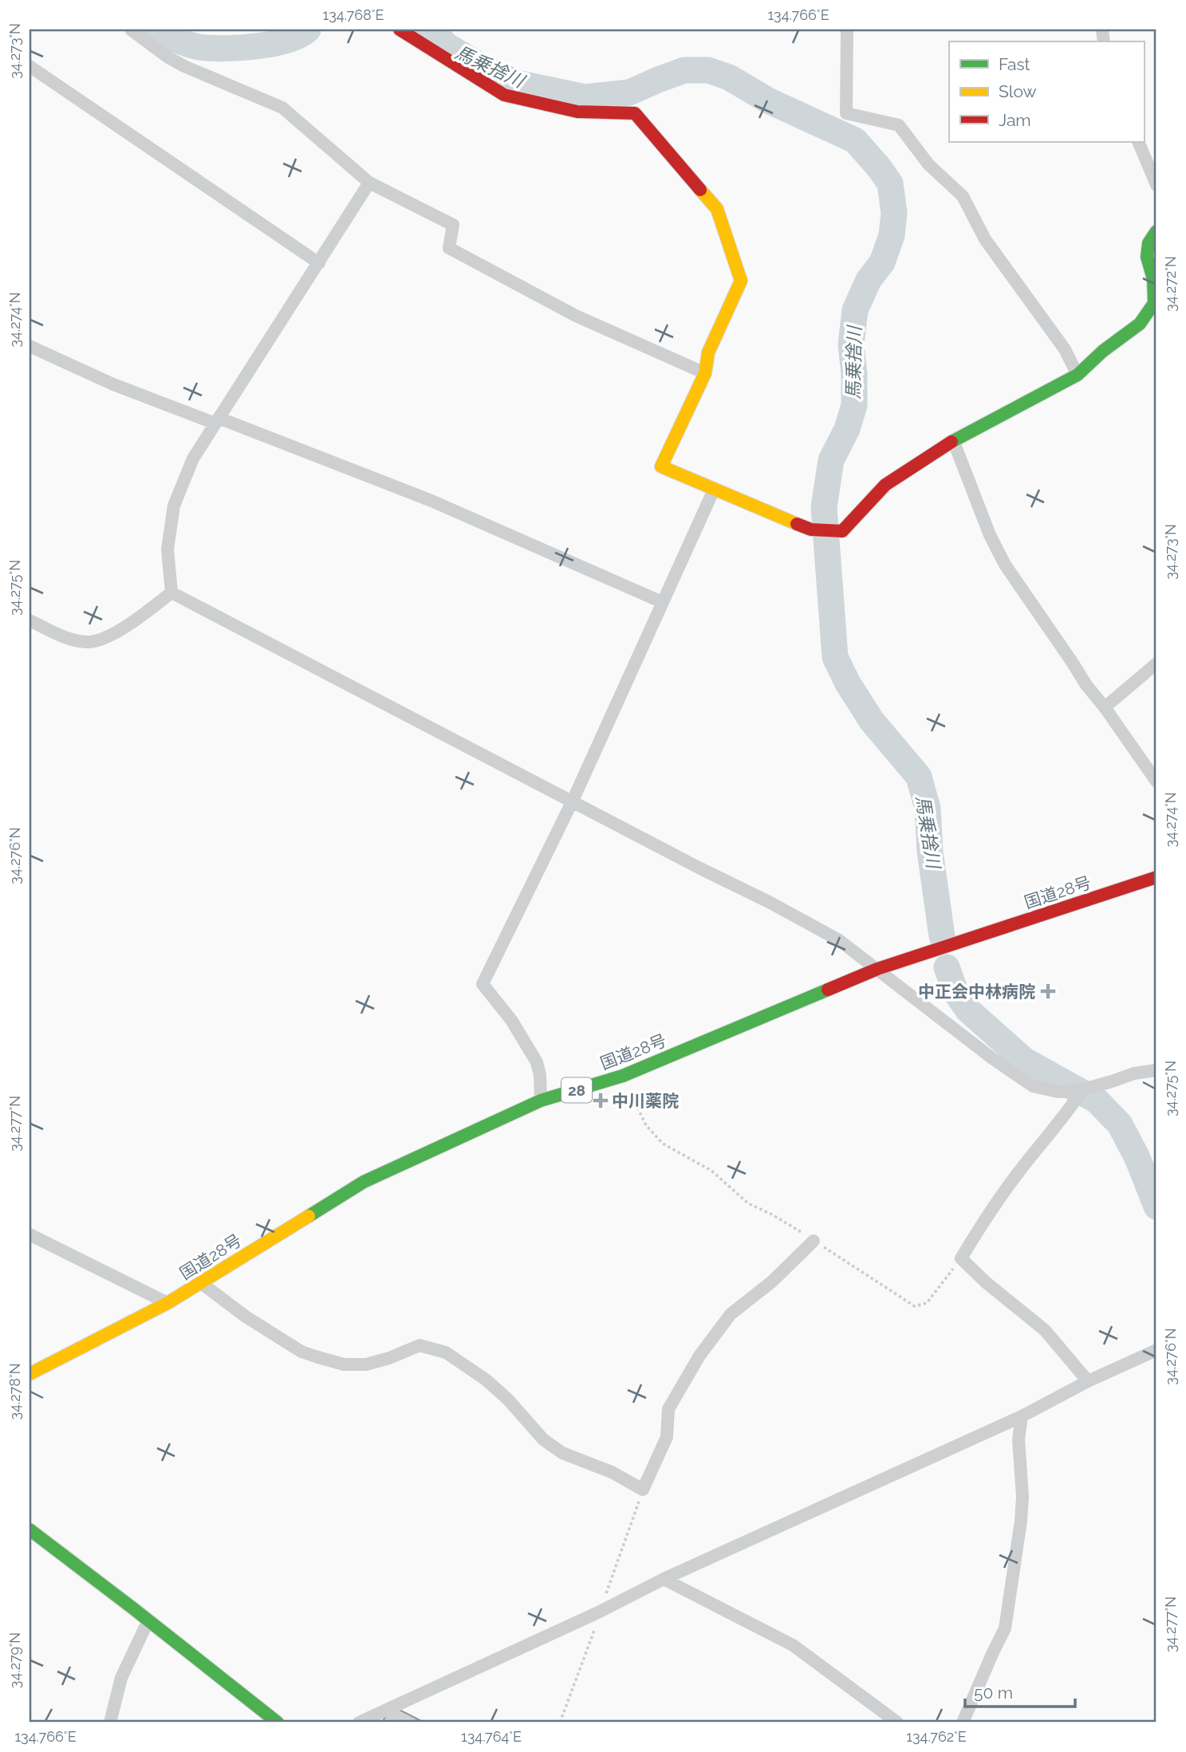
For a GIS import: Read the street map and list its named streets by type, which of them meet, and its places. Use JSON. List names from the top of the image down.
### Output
{
  "streets": {
    "main road": ["国道28号", "28"]
  },
  "water": ["馬乗捨川"],
  "places": {
    "health": ["中正会中林病院", "中川薬院"]
  },
  "legend": ["Fast", "Slow", "Jam"],
  "scale_bar": "50 m",
  "coordinates": [
    "134.768°E",
    "134.766°E",
    "34.273°N",
    "34.272°N",
    "34.274°N",
    "34.275°N",
    "34.276°N",
    "34.277°N",
    "34.278°N",
    "34.279°N",
    "134.764°E",
    "134.762°E"
  ]
}
